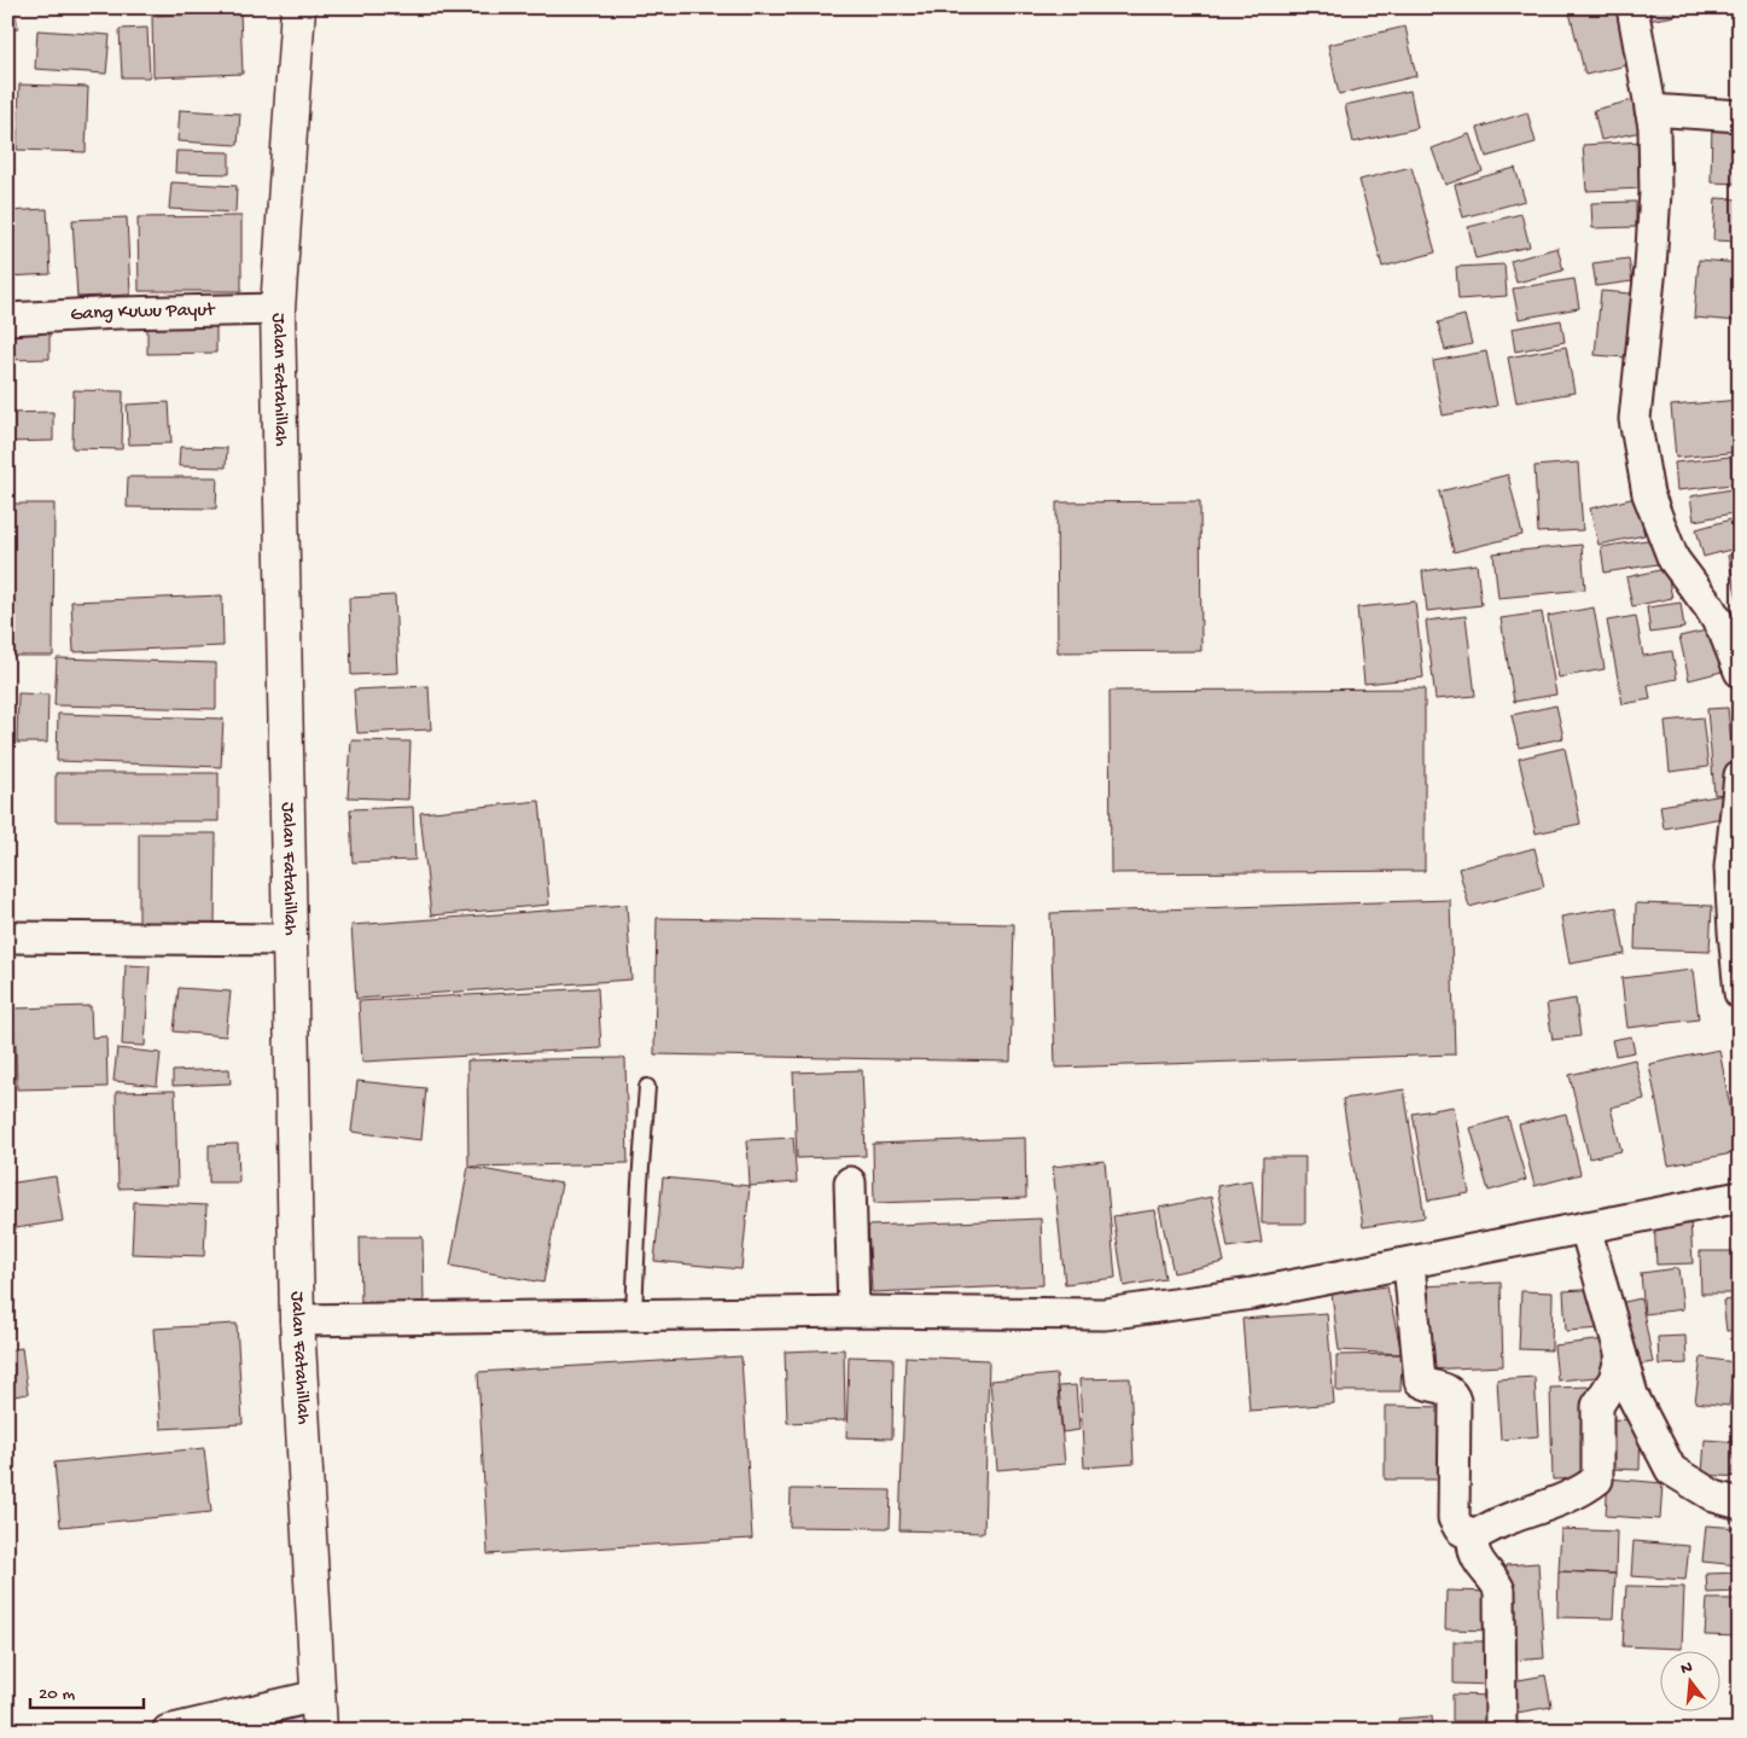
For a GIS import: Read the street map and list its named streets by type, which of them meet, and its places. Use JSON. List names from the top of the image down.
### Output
{
  "streets": {
    "street": ["Gang Kuwu Payut", "Jalan Fatahillah"]
  },
  "crossings": [
    ["Gang Kuwu Payut", "Jalan Fatahillah"]
  ],
  "scale_bar": "20 m",
  "north": "top"
}
